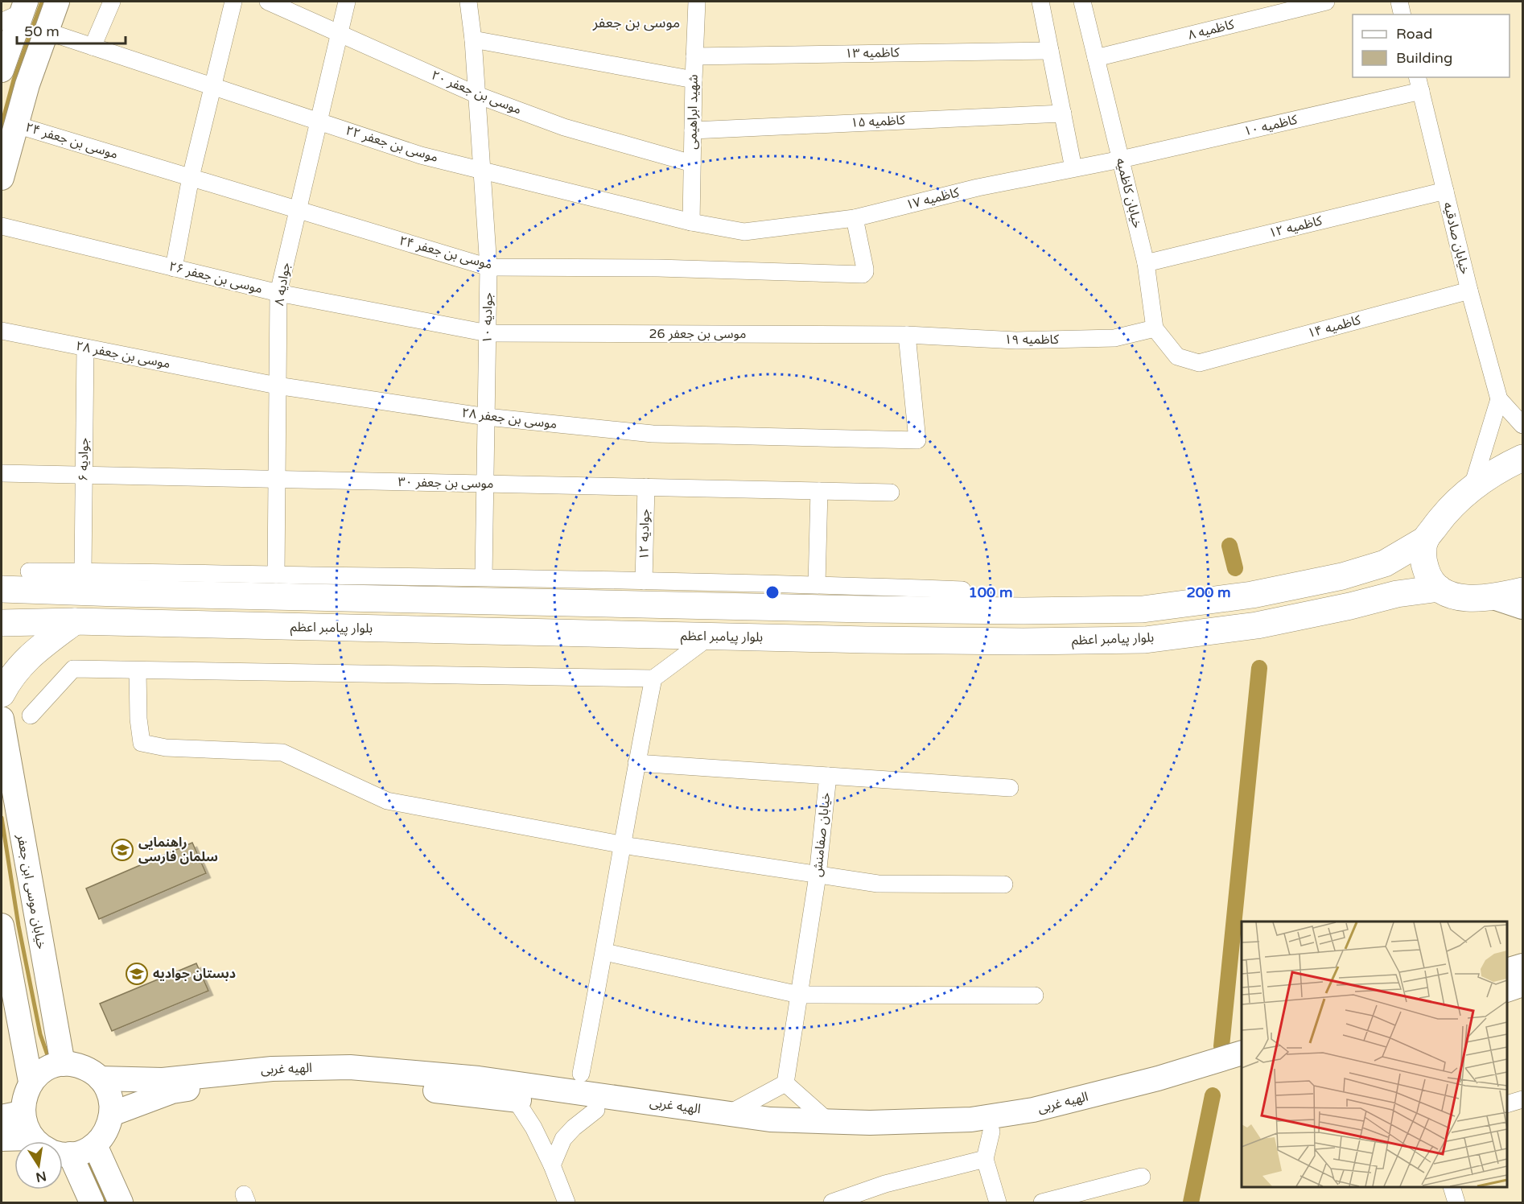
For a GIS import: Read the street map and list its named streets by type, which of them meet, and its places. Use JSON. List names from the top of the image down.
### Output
{
  "streets": {
    "main road": ["بلوار پیامبر اعظم"],
    "street": [
      "کاظمیه ۸",
      "کاظمیه ۱۳",
      "موسی بن جعفر ۲۰",
      "شهید ابراهیمی",
      "کاظمیه ۱۵",
      "کاظمیه ۱۰",
      "موسی بن جعفر ۲۴",
      "موسی بن جعفر ۲۲",
      "خیابان کاظمیه",
      "کاظمیه ۱۷",
      "کاظمیه ۱۲",
      "خیابان صادقیه",
      "موسی بن جعفر ۲۶",
      "جوادیه ۸",
      "جوادیه ۱۰",
      "کاظمیه ۱۴",
      "موسی بن جعفر 26",
      "کاظمیه ۱۹",
      "موسی بن جعفر ۲۸",
      "جوادیه ۶",
      "موسی بن جعفر ۳۰",
      "جوادیه ۱۲",
      "خیابان صفامنش",
      "خیابان موسی ابن جعفر",
      "الهیه غربی"
    ]
  },
  "crossings": [
    ["کاظمیه ۸", "خیابان کاظمیه"],
    ["کاظمیه ۱۳", "شهید ابراهیمی"],
    ["موسی بن جعفر ۲۰", "شهید ابراهیمی"],
    ["موسی بن جعفر ۲۰", "جوادیه ۸"],
    ["موسی بن جعفر ۲۰", "جوادیه ۱۰"],
    ["شهید ابراهیمی", "کاظمیه ۱۵"],
    ["شهید ابراهیمی", "موسی بن جعفر ۲۲"],
    ["کاظمیه ۱۰", "خیابان کاظمیه"],
    ["کاظمیه ۱۰", "کاظمیه ۱۷"],
    ["کاظمیه ۱۰", "خیابان صادقیه"],
    ["موسی بن جعفر ۲۴", "کاظمیه ۱۷"],
    ["موسی بن جعفر ۲۴", "جوادیه ۸"],
    ["موسی بن جعفر ۲۴", "جوادیه ۱۰"],
    ["موسی بن جعفر ۲۲", "کاظمیه ۱۷"],
    ["موسی بن جعفر ۲۲", "جوادیه ۸"],
    ["موسی بن جعفر ۲۲", "جوادیه ۱۰"],
    ["خیابان کاظمیه", "کاظمیه ۱۷"],
    ["خیابان کاظمیه", "کاظمیه ۱۲"],
    ["خیابان کاظمیه", "کاظمیه ۱۴"],
    ["خیابان کاظمیه", "کاظمیه ۱۹"],
    ["کاظمیه ۱۲", "خیابان صادقیه"],
    ["خیابان صادقیه", "کاظمیه ۱۴"],
    ["موسی بن جعفر ۲۶", "جوادیه ۸"],
    ["موسی بن جعفر ۲۶", "جوادیه ۱۰"],
    ["موسی بن جعفر ۲۶", "موسی بن جعفر 26"],
    ["جوادیه ۸", "موسی بن جعفر ۲۸"],
    ["جوادیه ۸", "موسی بن جعفر ۳۰"],
    ["جوادیه ۱۰", "موسی بن جعفر 26"],
    ["جوادیه ۱۰", "موسی بن جعفر ۲۸"],
    ["جوادیه ۱۰", "موسی بن جعفر ۳۰"],
    ["موسی بن جعفر 26", "کاظمیه ۱۹"],
    ["موسی بن جعفر 26", "موسی بن جعفر ۲۸"],
    ["کاظمیه ۱۹", "موسی بن جعفر ۲۸"],
    ["موسی بن جعفر ۲۸", "جوادیه ۶"],
    ["جوادیه ۶", "موسی بن جعفر ۳۰"],
    ["موسی بن جعفر ۳۰", "جوادیه ۱۲"]
  ],
  "districts": ["موسی بن جعفر"],
  "places": {
    "school or university": ["راهنمایی سلمان فارسی", "دبستان جوادیه"]
  },
  "legend": ["Road", "Building"],
  "scale_bar": "50 m",
  "north": "bottom",
  "rings": ["100 m", "200 m"]
}
